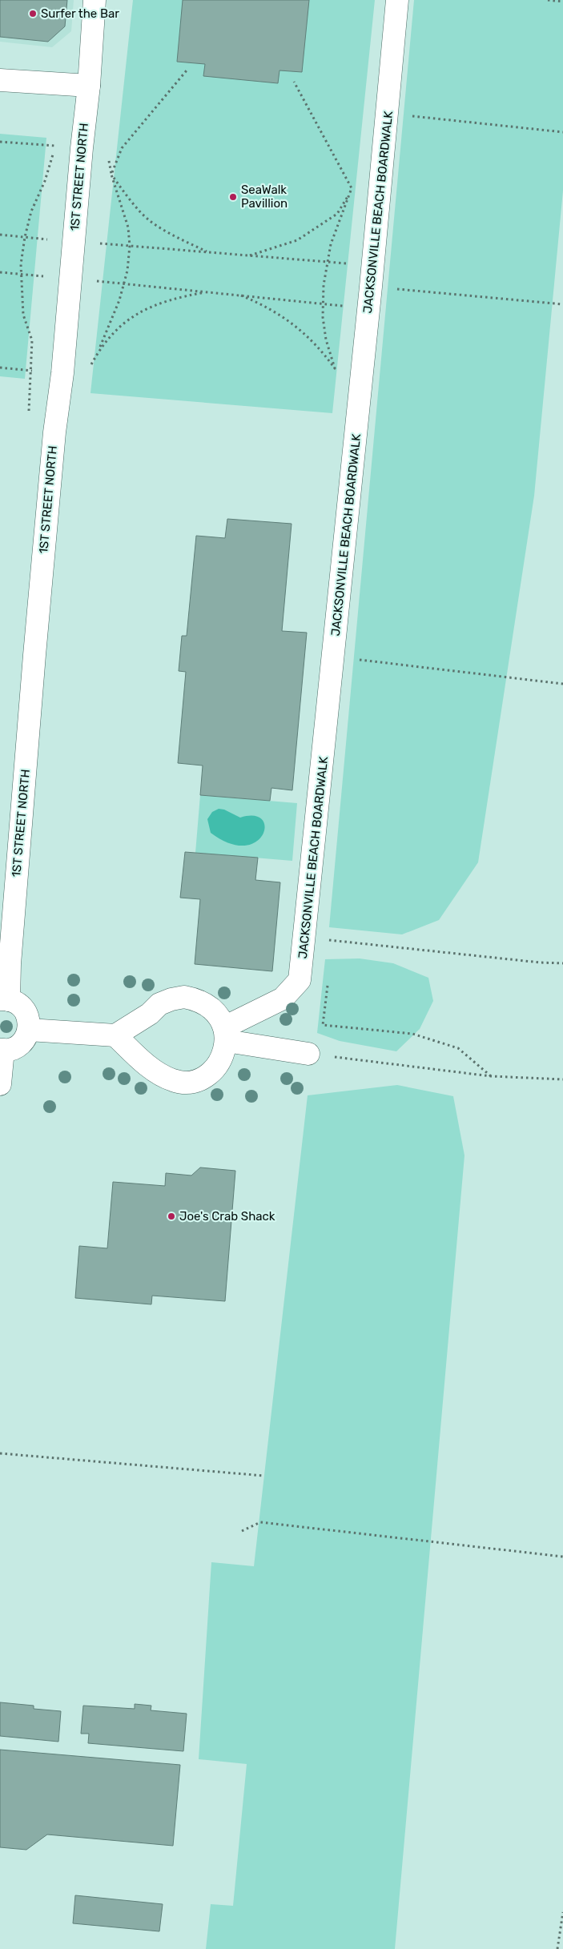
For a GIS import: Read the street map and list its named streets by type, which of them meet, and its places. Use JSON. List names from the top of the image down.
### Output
{
  "streets": {
    "street": ["1ST STREET NORTH", "JACKSONVILLE BEACH BOARDWALK"]
  },
  "places": ["Surfer the Bar", "SeaWalk Pavillion", "Joe's Crab Shack"]
}
